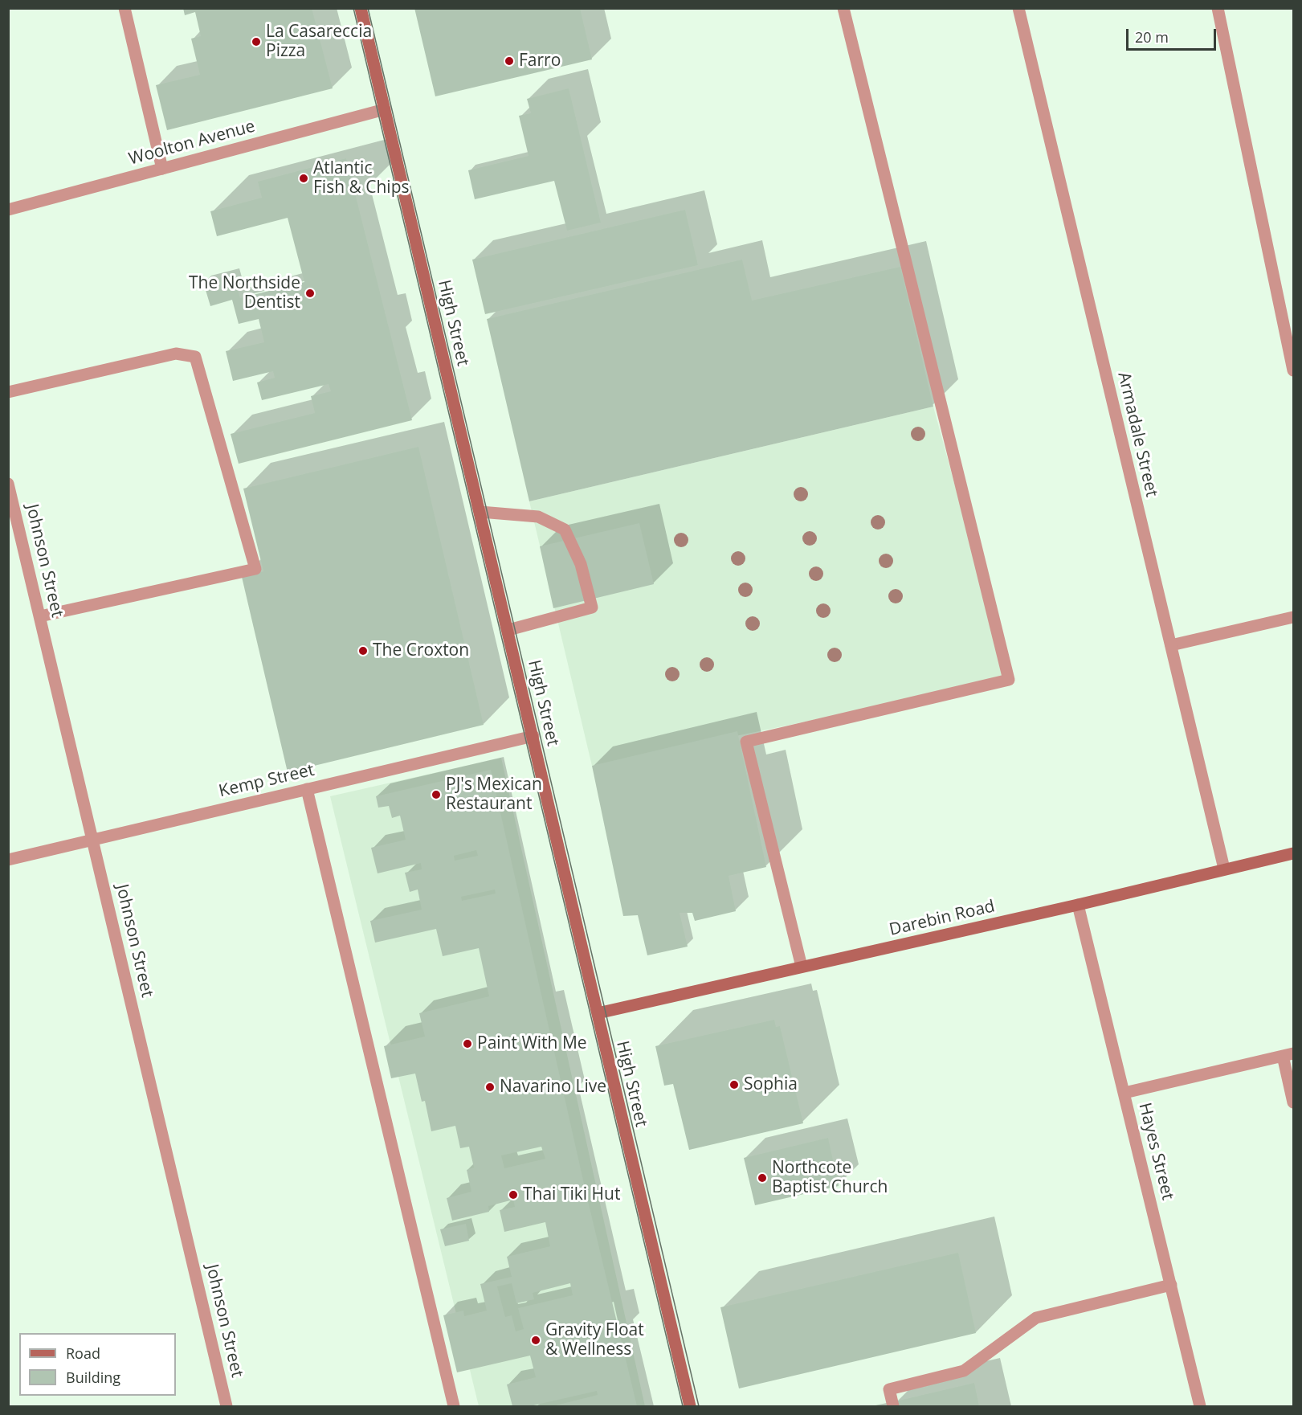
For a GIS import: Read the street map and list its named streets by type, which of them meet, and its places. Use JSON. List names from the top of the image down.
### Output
{
  "streets": {
    "main road": ["High Street", "Darebin Road"],
    "street": [
      "Woolton Avenue",
      "Armadale Street",
      "Johnson Street",
      "Kemp Street",
      "Hayes Street"
    ]
  },
  "crossings": [
    ["Woolton Avenue", "High Street"],
    ["High Street", "Kemp Street"],
    ["High Street", "Darebin Road"],
    ["Armadale Street", "Darebin Road"],
    ["Johnson Street", "Kemp Street"],
    ["Darebin Road", "Hayes Street"]
  ],
  "places": [
    "La Casareccia Pizza",
    "Farro",
    "Atlantic Fish & Chips",
    "The Northside Dentist",
    "The Croxton",
    "PJ's Mexican Restaurant",
    "Paint With Me",
    "Sophia",
    "Navarino Live",
    "Northcote Baptist Church",
    "Thai Tiki Hut",
    "Gravity Float & Wellness"
  ],
  "legend": ["Road", "Building"],
  "scale_bar": "20 m"
}
